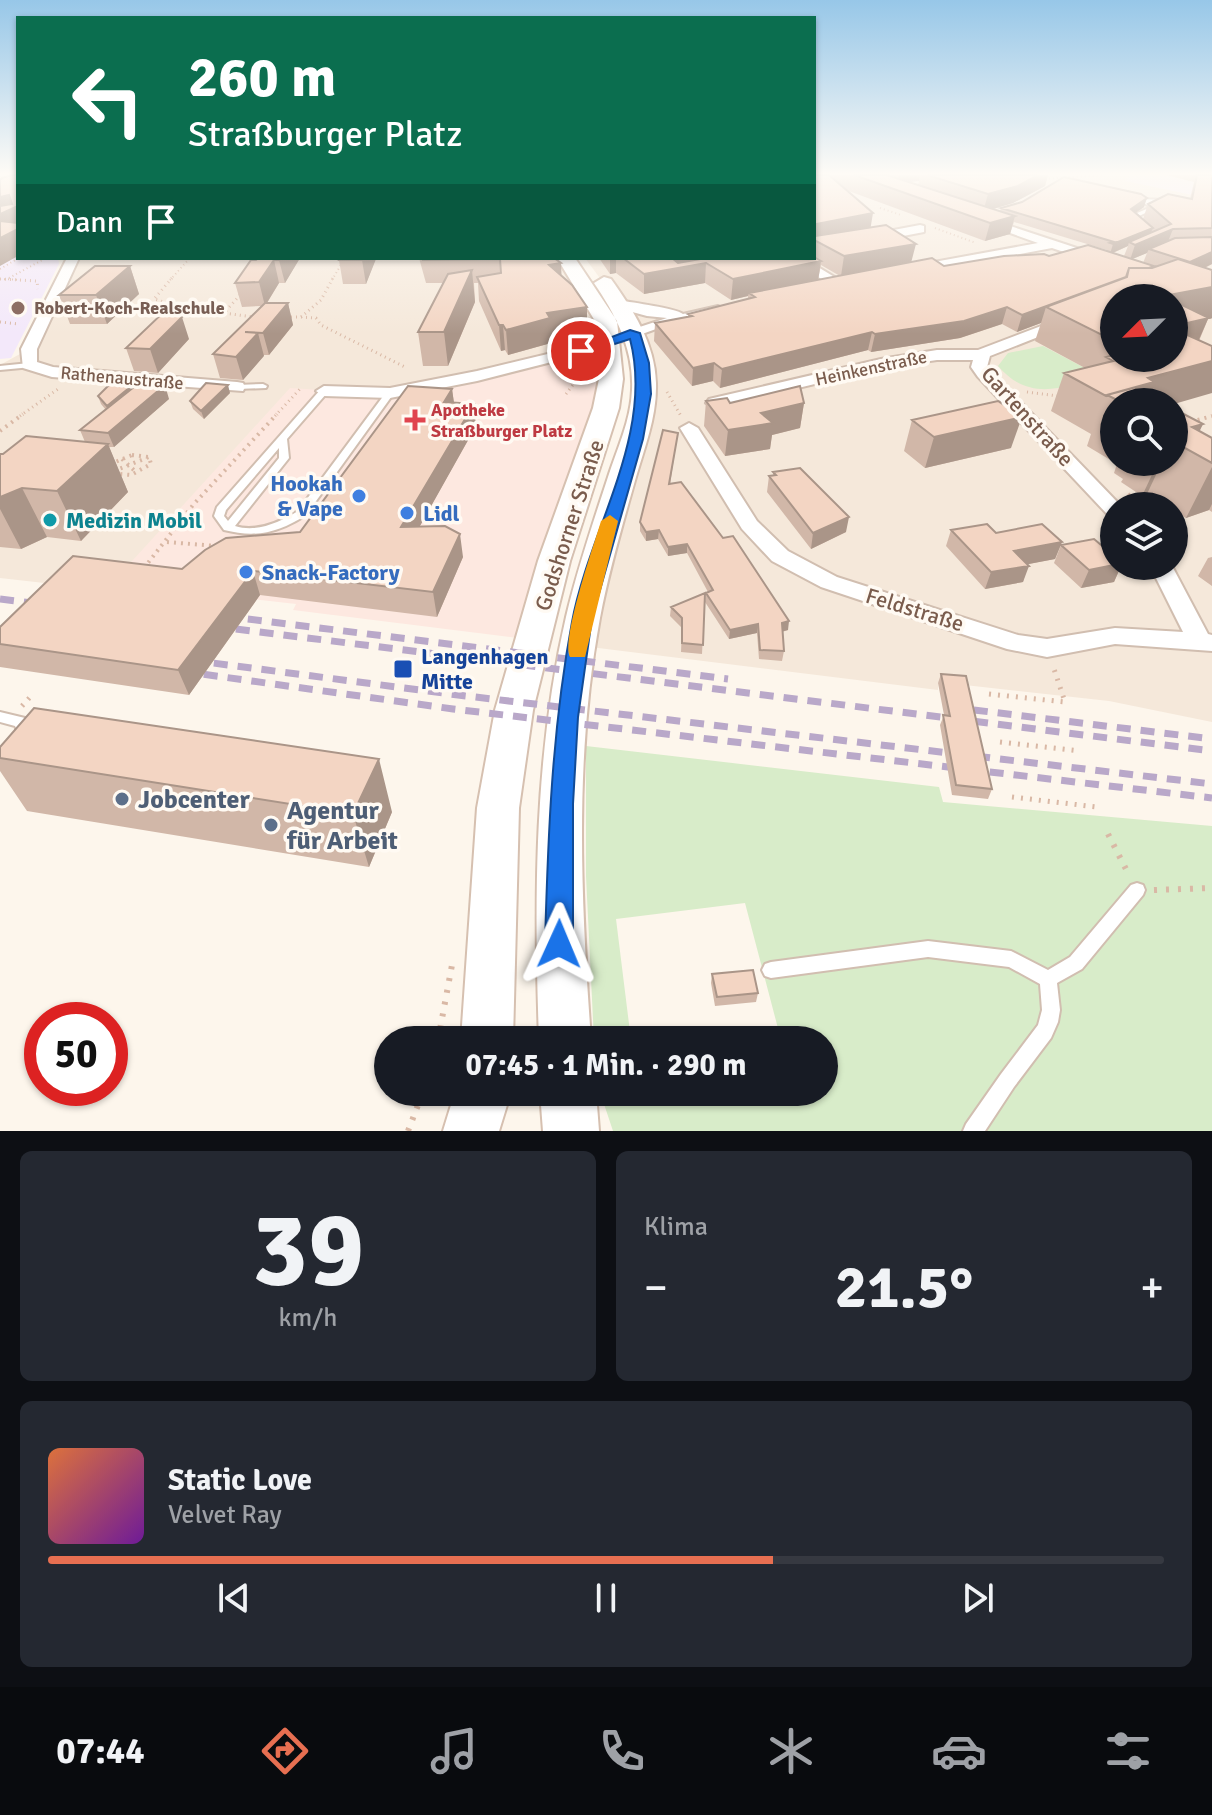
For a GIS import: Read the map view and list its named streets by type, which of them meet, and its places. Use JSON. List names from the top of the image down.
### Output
{
  "streets": {
    "main road": ["Godshorner Straße"],
    "street": [
      "Heinkenstraße",
      "Rathenaustraße",
      "Gartenstraße",
      "Feldstraße"
    ]
  },
  "crossings": [
    ["Heinkenstraße", "Gartenstraße"]
  ],
  "places": {
    "other": [
      "Robert-Koch-Realschule",
      "Hookah & Vape",
      "Lidl",
      "Medizin Mobil",
      "Snack-Factory",
      "Jobcenter",
      "Agentur für Arbeit"
    ],
    "health": ["Apotheke Straßburger Platz"],
    "transit": ["Langenhagen Mitte"]
  },
  "north": "bottom left",
  "page": {
    "turn": ["260 m", "Straßburger Platz"],
    "then": "Dann",
    "limit": "50",
    "trip": "07:45 · 1 Min. · 290 m",
    "tile": [
      ["39", "km/h"],
      "Klima"
    ],
    "heat": ["−", "21.5°", "+"],
    "song": ["Static Love", "Velvet Ray"],
    "tabs": "07:44"
  }
}
